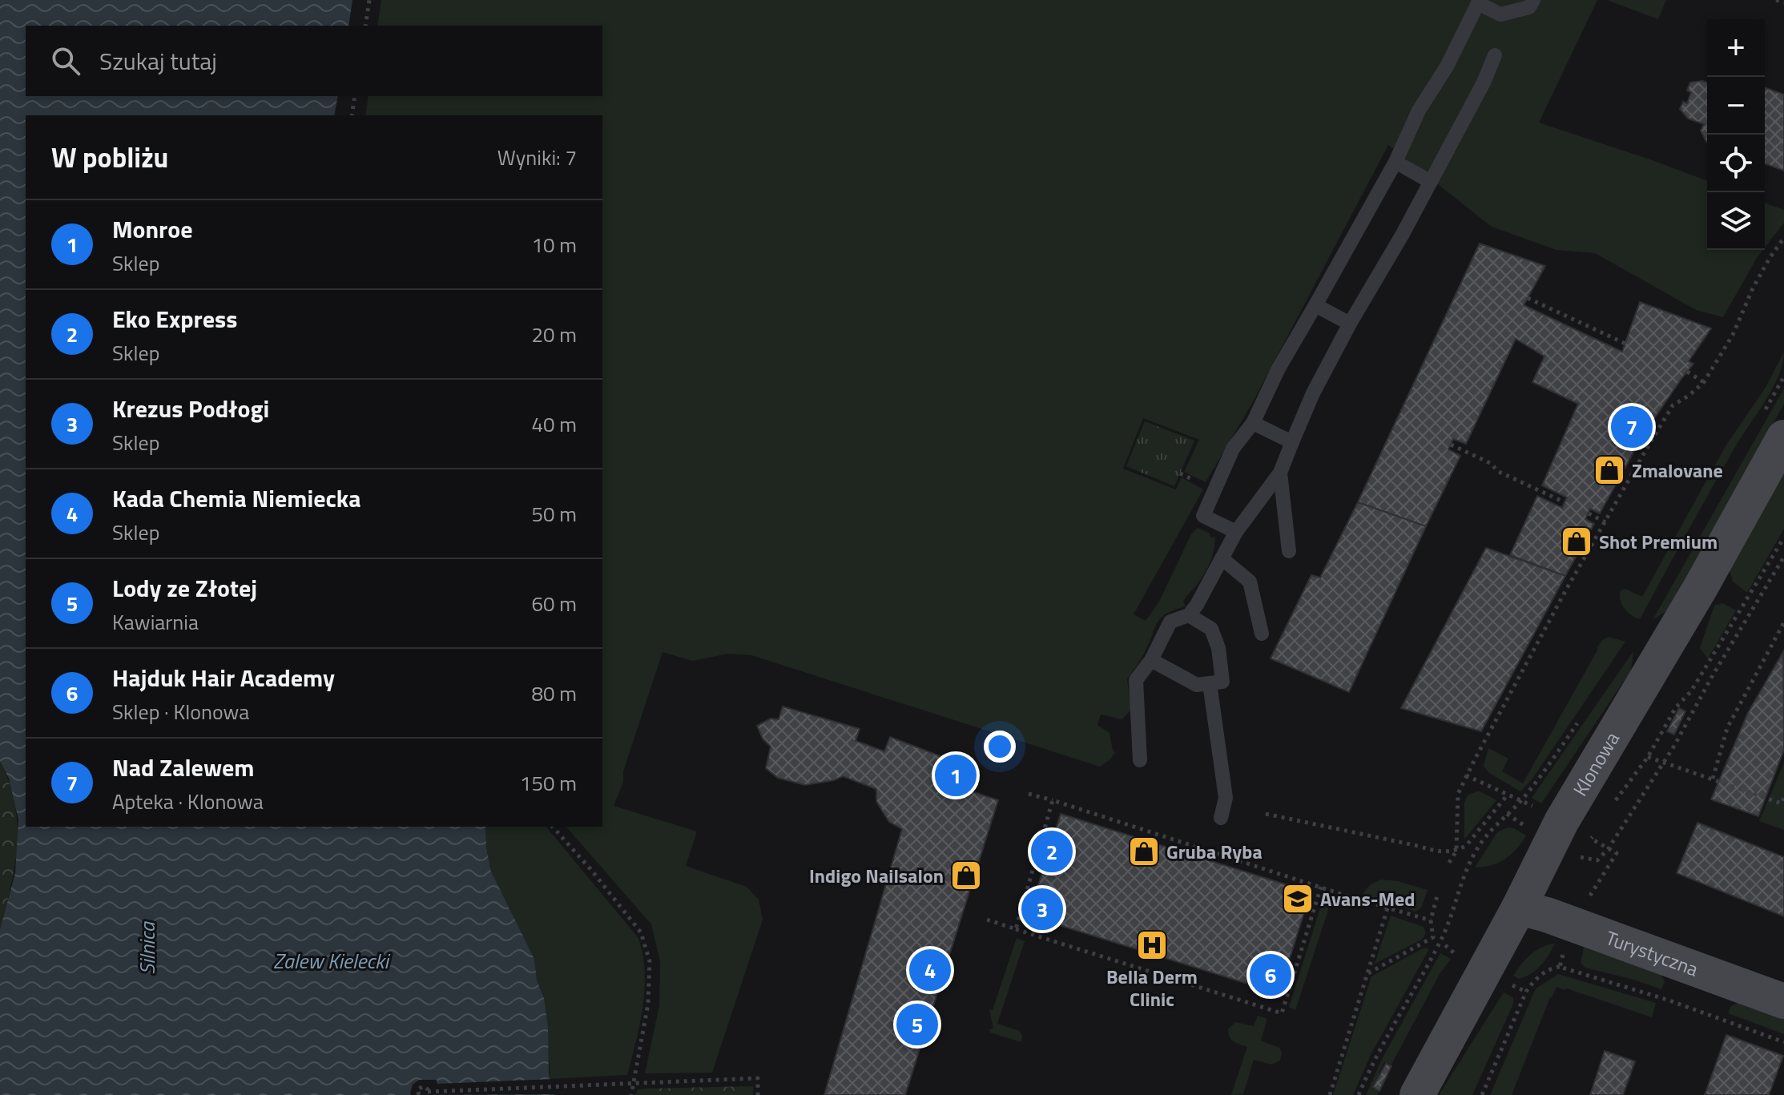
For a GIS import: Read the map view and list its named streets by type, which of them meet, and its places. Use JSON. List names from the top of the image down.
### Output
{
  "streets": {
    "street": ["Klonowa", "Turystyczna"]
  },
  "crossings": [
    ["Klonowa", "Turystyczna"]
  ],
  "water": ["Silnica", "Zalew Kielecki"],
  "places": {
    "shop": [
      "Zmalovane",
      "Shot Premium",
      "Gruba Ryba",
      "Indigo Nailsalon"
    ],
    "school or university": ["Avans-Med"],
    "hospital": ["Bella Derm Clinic"]
  },
  "page": {
    "map_buttons": ["+", "−"],
    "search": "Szukaj tutaj",
    "heading": ["W pobliżu", "Wyniki: 7"],
    "list": [
      {
        "mark": "1",
        "name": "Monroe",
        "note": "Sklep",
        "value": "10 m"
      },
      {
        "mark": "2",
        "name": "Eko Express",
        "note": "Sklep",
        "value": "20 m"
      },
      {
        "mark": "3",
        "name": "Krezus Podłogi",
        "note": "Sklep",
        "value": "40 m"
      },
      {
        "mark": "4",
        "name": "Kada Chemia Niemiecka",
        "note": "Sklep",
        "value": "50 m"
      },
      {
        "mark": "5",
        "name": "Lody ze Złotej",
        "note": "Kawiarnia",
        "value": "60 m"
      },
      {
        "mark": "6",
        "name": "Hajduk Hair Academy",
        "note": "Sklep · Klonowa",
        "value": "80 m"
      },
      {
        "mark": "7",
        "name": "Nad Zalewem",
        "note": "Apteka · Klonowa",
        "value": "150 m"
      }
    ],
    "pins": [
      "7",
      "1",
      "2",
      "3",
      "4",
      "6",
      "5"
    ]
  }
}
